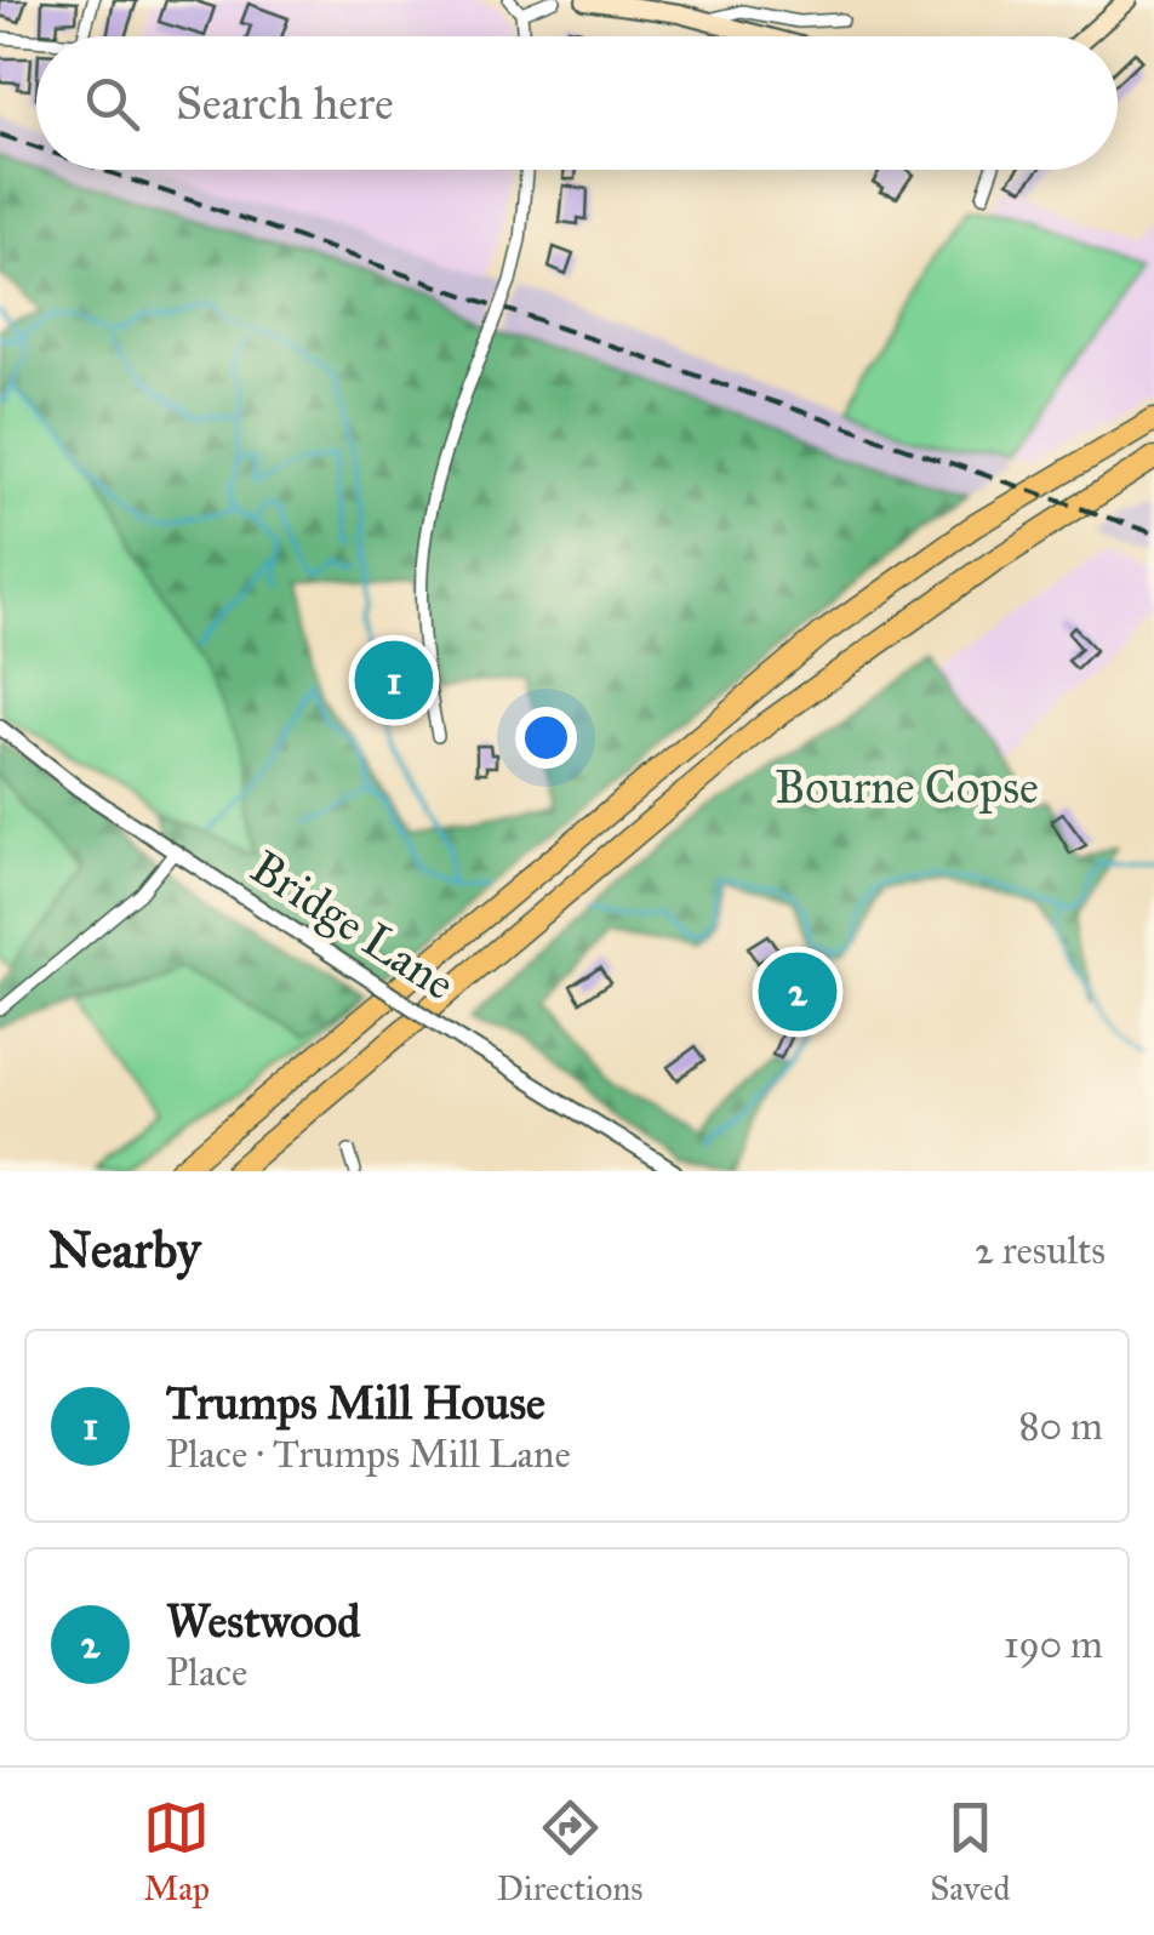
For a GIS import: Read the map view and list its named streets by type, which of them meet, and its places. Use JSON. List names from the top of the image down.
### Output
{
  "streets": {
    "street": ["Bridge Lane"]
  },
  "parks": ["Bourne Copse"],
  "page": {
    "search": "Search here",
    "pins": ["1", "2"],
    "heading": ["Nearby", "2 results"],
    "list": [
      {
        "mark": "1",
        "name": "Trumps Mill House",
        "note": "Place · Trumps Mill Lane",
        "value": "80 m"
      },
      {
        "mark": "2",
        "name": "Westwood",
        "note": "Place",
        "value": "190 m"
      }
    ],
    "nav": ["Map", "Directions", "Saved"]
  }
}
